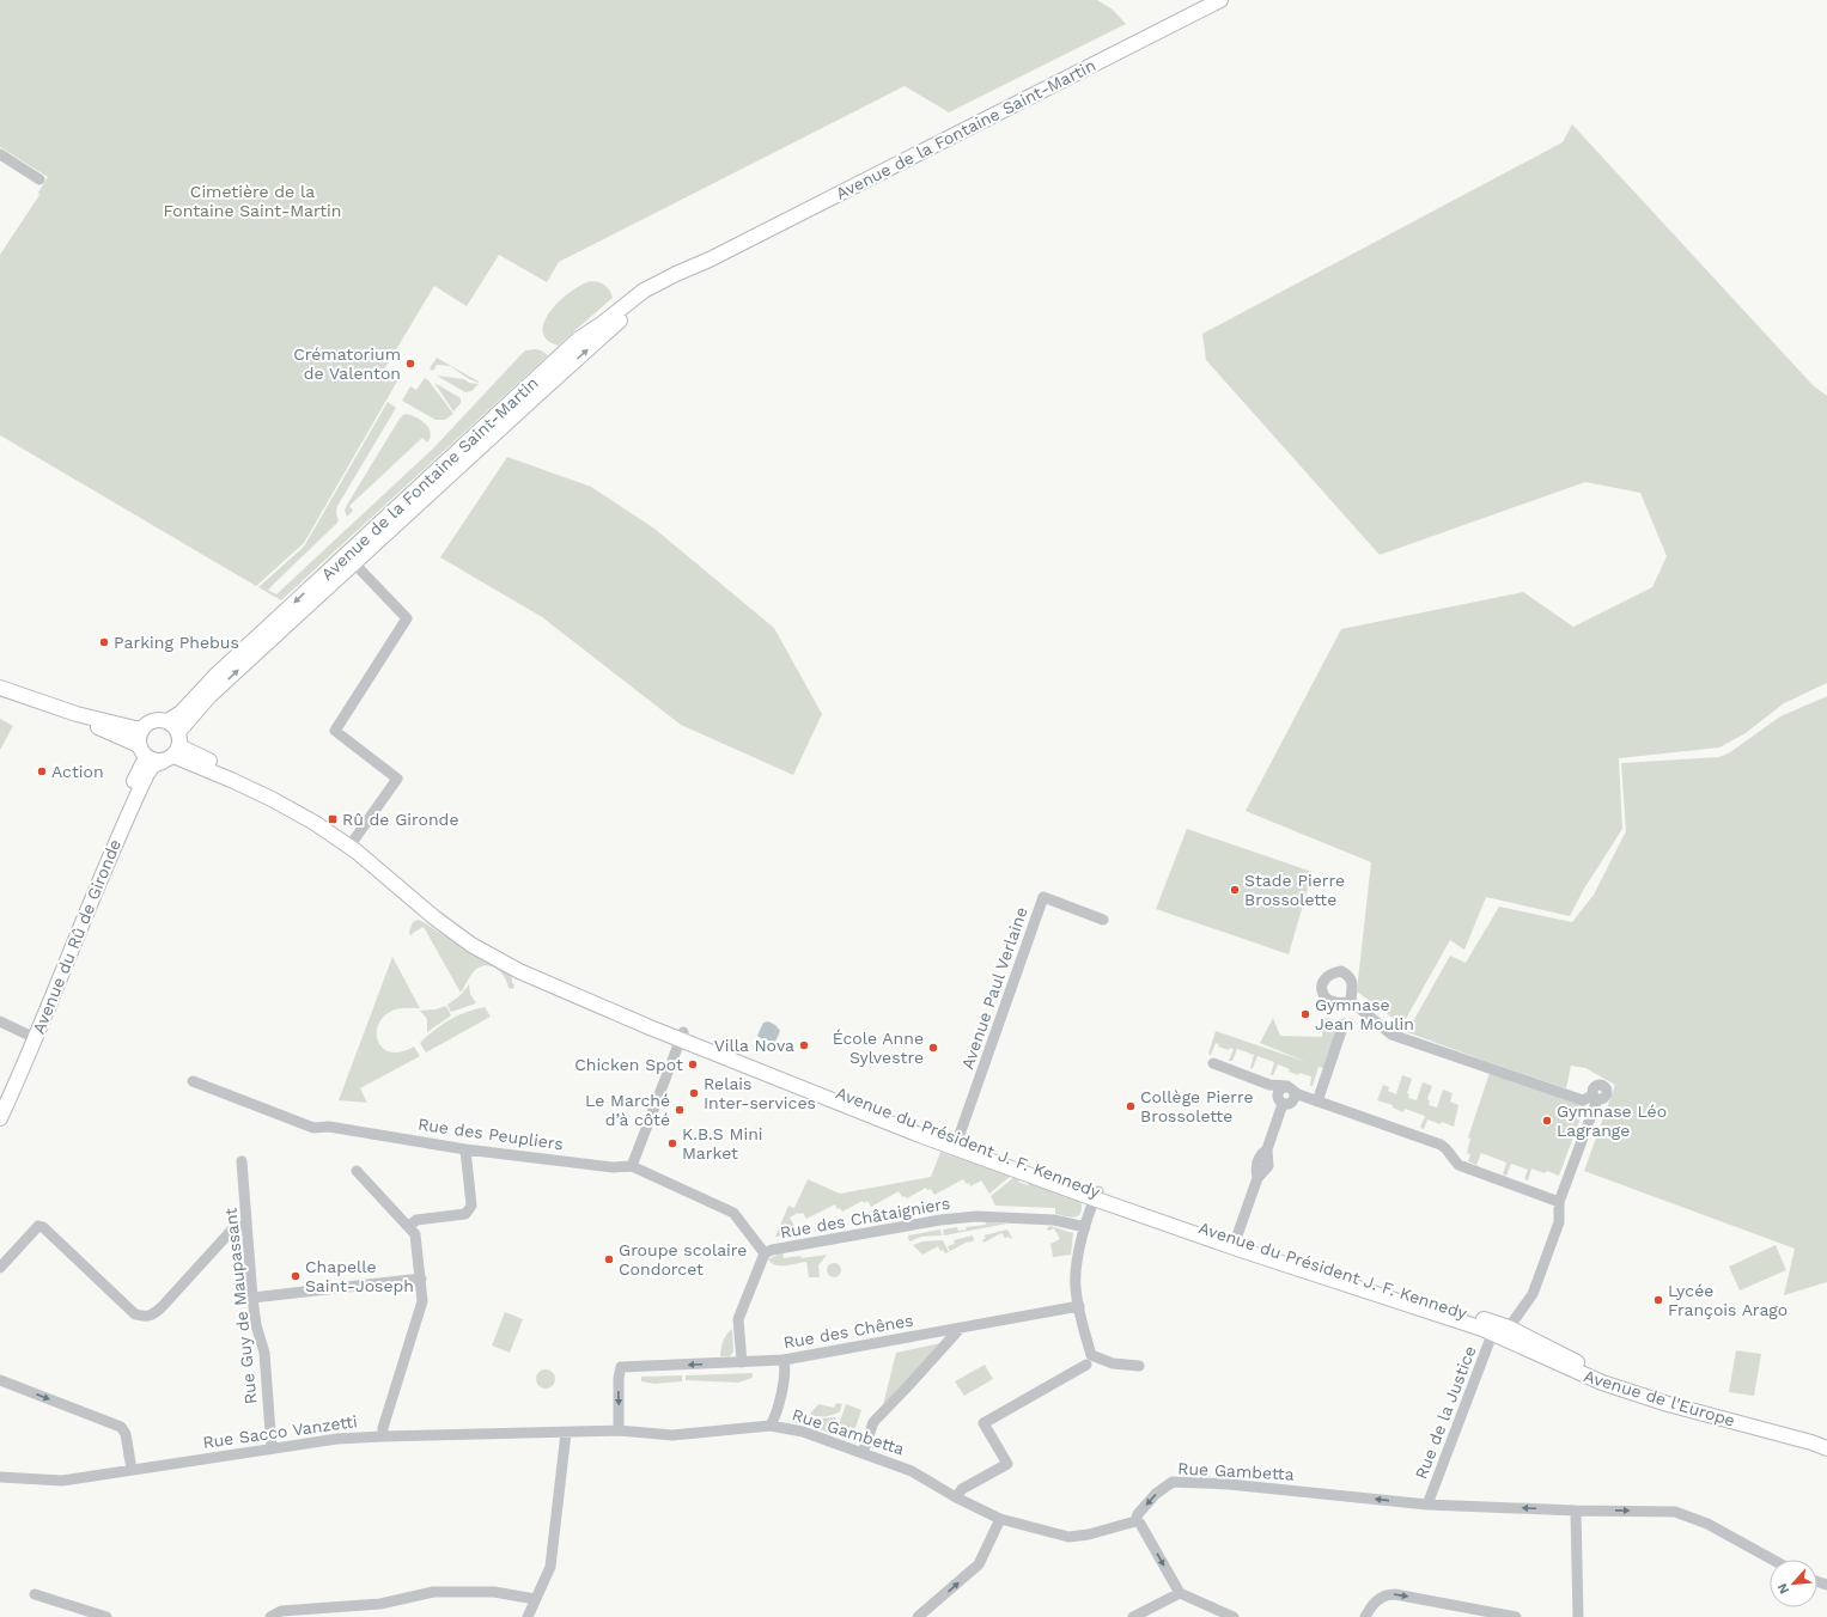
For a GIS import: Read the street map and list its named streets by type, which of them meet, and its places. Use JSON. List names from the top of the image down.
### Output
{
  "streets": {
    "main road": [
      "Avenue de la Fontaine Saint-Martin",
      "Avenue du Rû de Gironde",
      "Avenue du Président J. F. Kennedy",
      "Avenue de l'Europe"
    ],
    "street": [
      "Avenue Paul Verlaine",
      "Rue des Peupliers",
      "Rue des Châtaigniers",
      "Rue Guy de Maupassant",
      "Rue des Chênes",
      "Rue de la Justice",
      "Rue Sacco Vanzetti",
      "Rue Gambetta"
    ]
  },
  "crossings": [
    ["Avenue de la Fontaine Saint-Martin", "Avenue du Rû de Gironde"],
    ["Avenue de la Fontaine Saint-Martin", "Avenue du Président J. F. Kennedy"],
    ["Avenue du Rû de Gironde", "Avenue du Président J. F. Kennedy"],
    ["Avenue Paul Verlaine", "Avenue du Président J. F. Kennedy"],
    ["Rue des Peupliers", "Rue des Châtaigniers"],
    ["Avenue du Président J. F. Kennedy", "Avenue de l'Europe"],
    ["Avenue du Président J. F. Kennedy", "Rue de la Justice"],
    ["Rue des Châtaigniers", "Rue des Chênes"],
    ["Rue Guy de Maupassant", "Rue Sacco Vanzetti"],
    ["Rue des Chênes", "Rue Gambetta"],
    ["Avenue de l'Europe", "Rue de la Justice"],
    ["Rue de la Justice", "Rue Gambetta"],
    ["Rue Sacco Vanzetti", "Rue Gambetta"]
  ],
  "parks": ["Cimetière de la Fontaine Saint-Martin"],
  "places": {
    "other": [
      "Crématorium de Valenton",
      "Parking Phebus",
      "Action",
      "Stade Pierre Brossolette",
      "Gymnase Jean Moulin",
      "Villa Nova",
      "École Anne Sylvestre",
      "Chicken Spot",
      "Relais Inter-services",
      "Collège Pierre Brossolette",
      "Le Marché d’à côté",
      "Gymnase Léo Lagrange",
      "K.B.S Mini Market",
      "Groupe scolaire Condorcet",
      "Chapelle Saint-Joseph",
      "Lycée François Arago"
    ],
    "transit": ["Rû de Gironde"]
  },
  "north": "bottom left"
}
